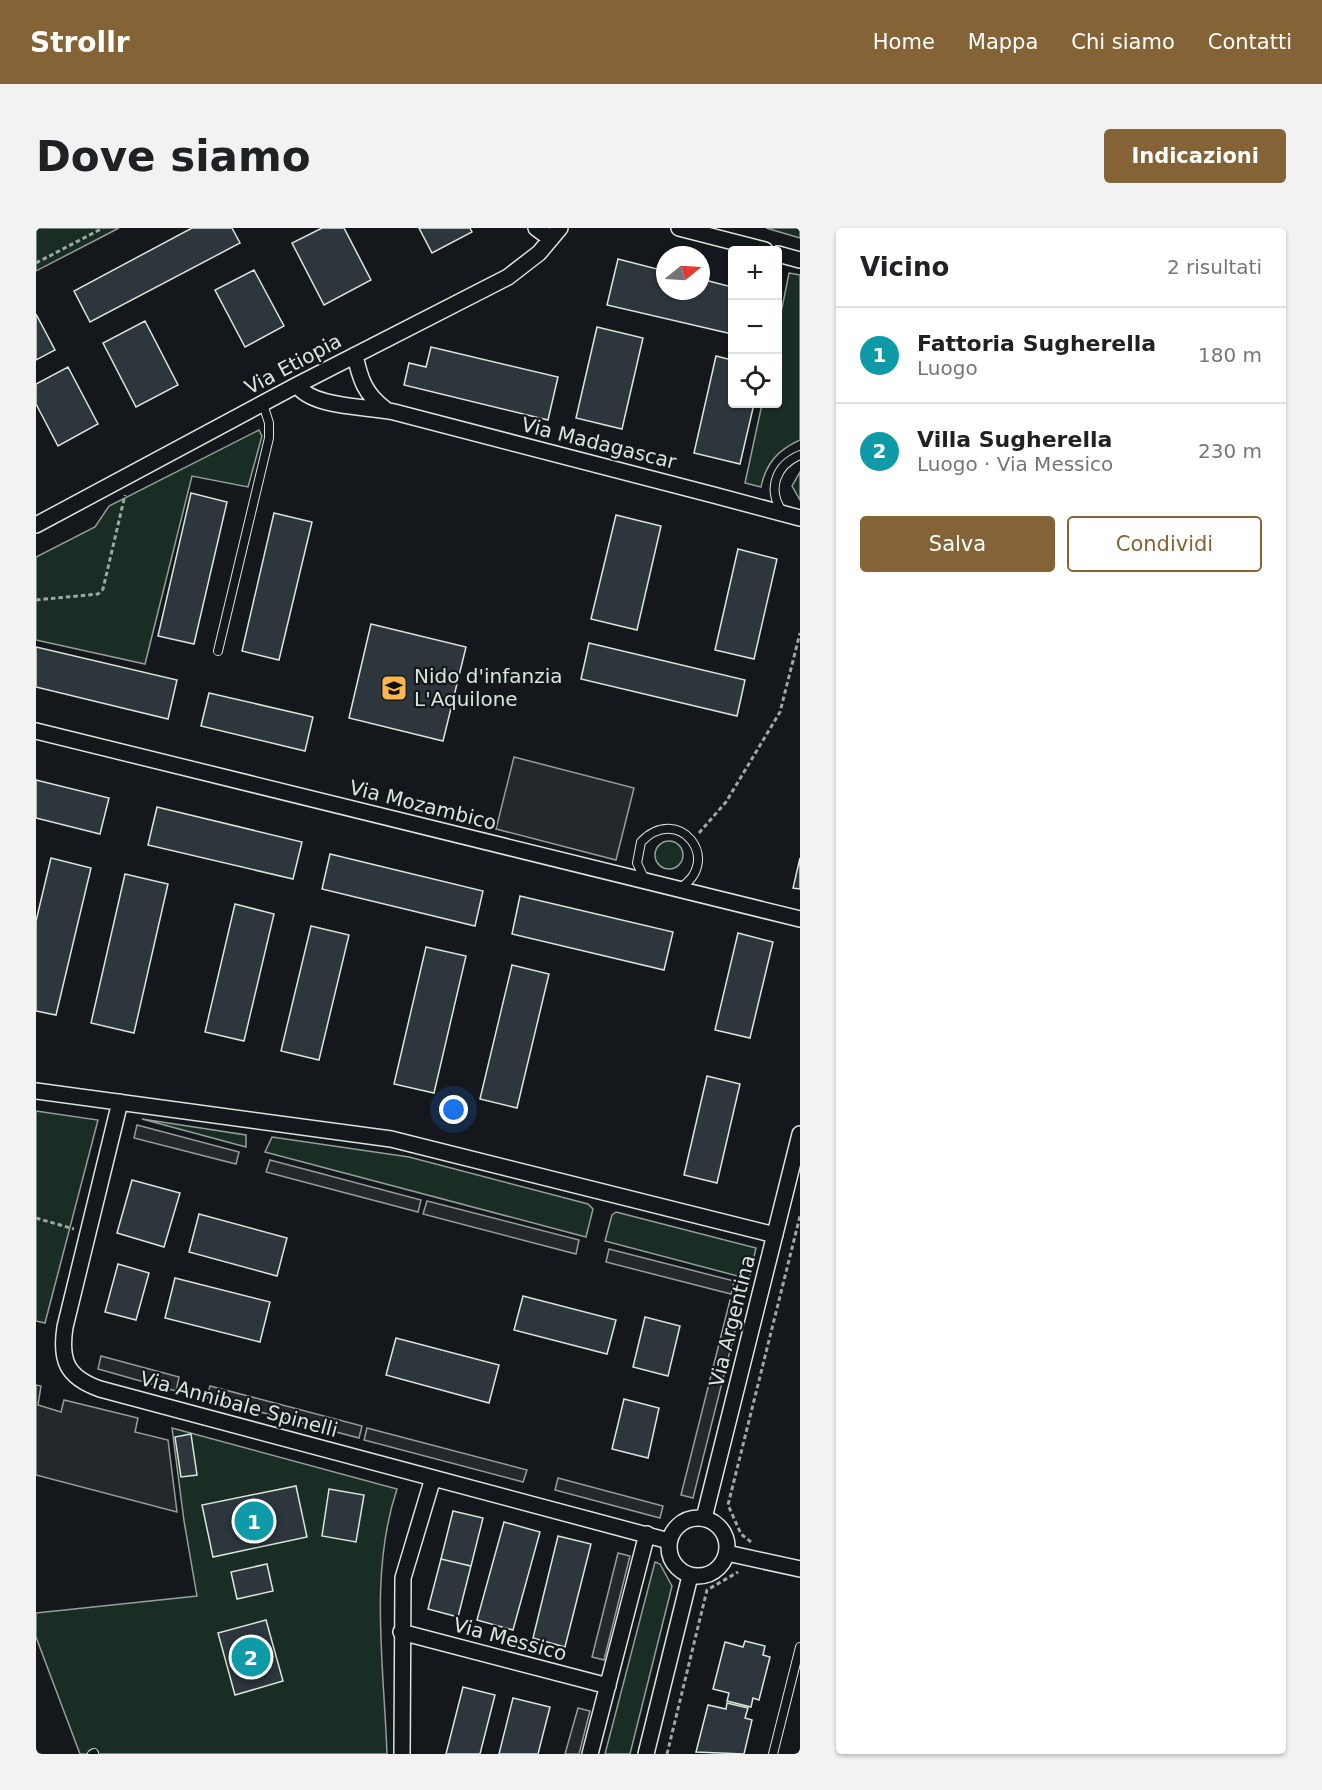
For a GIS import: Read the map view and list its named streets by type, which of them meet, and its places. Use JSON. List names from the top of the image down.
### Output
{
  "streets": {
    "street": [
      "Via Etiopia",
      "Via Madagascar",
      "Via Mozambico",
      "Via Argentina",
      "Via Annibale Spinelli",
      "Via Messico"
    ]
  },
  "crossings": [
    ["Via Etiopia", "Via Madagascar"],
    ["Via Argentina", "Via Annibale Spinelli"]
  ],
  "places": {
    "school or university": ["Nido d'infanzia L'Aquilone"]
  },
  "north": "right",
  "page": {
    "header": "Strollr",
    "nav": [
      "Home",
      "Mappa",
      "Chi siamo",
      "Contatti"
    ],
    "buttons": [
      "Indicazioni",
      ["Salva", "Condividi"]
    ],
    "title": "Dove siamo",
    "heading": ["Vicino", "2 risultati"],
    "map_buttons": ["+", "−"],
    "list": [
      {
        "mark": "1",
        "name": "Fattoria Sugherella",
        "note": "Luogo",
        "value": "180 m"
      },
      {
        "mark": "2",
        "name": "Villa Sugherella",
        "note": "Luogo · Via Messico",
        "value": "230 m"
      }
    ],
    "pins": ["1", "2"]
  }
}
